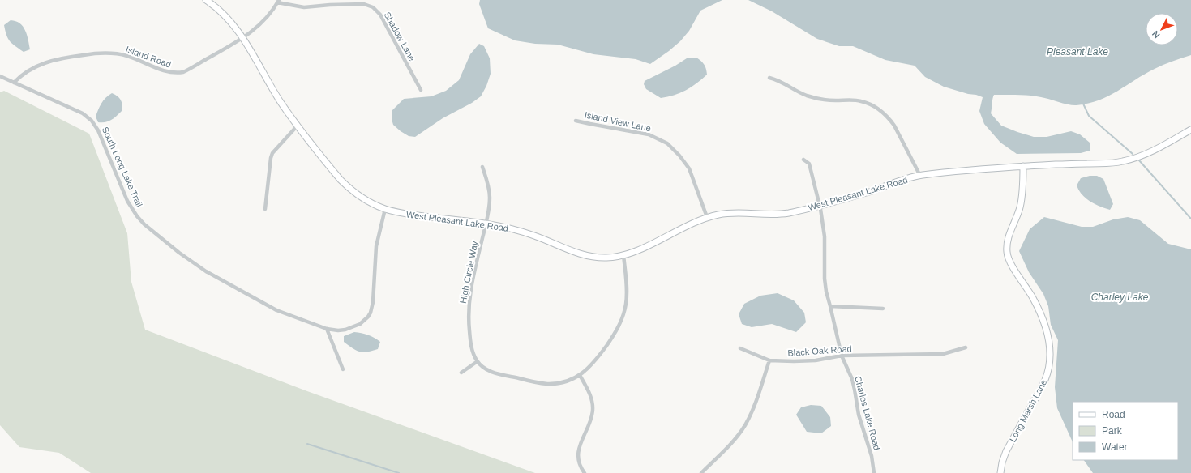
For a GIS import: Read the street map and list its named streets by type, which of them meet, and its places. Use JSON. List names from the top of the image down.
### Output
{
  "streets": {
    "street": [
      "Shadow Lane",
      "Island Road",
      "Island View Lane",
      "South Long Lake Trail",
      "West Pleasant Lake Road",
      "High Circle Way",
      "Black Oak Road",
      "Long Marsh Lane",
      "Charles Lake Road"
    ]
  },
  "crossings": [
    ["Shadow Lane", "Island Road"],
    ["Island Road", "South Long Lake Trail"],
    ["Island Road", "West Pleasant Lake Road"],
    ["Island View Lane", "West Pleasant Lake Road"],
    ["South Long Lake Trail", "West Pleasant Lake Road"],
    ["West Pleasant Lake Road", "High Circle Way"],
    ["West Pleasant Lake Road", "Long Marsh Lane"],
    ["West Pleasant Lake Road", "Charles Lake Road"],
    ["Black Oak Road", "Charles Lake Road"]
  ],
  "water": ["Pleasant Lake", "Charley Lake"],
  "legend": ["Road", "Park", "Water"],
  "north": "bottom left"
}
